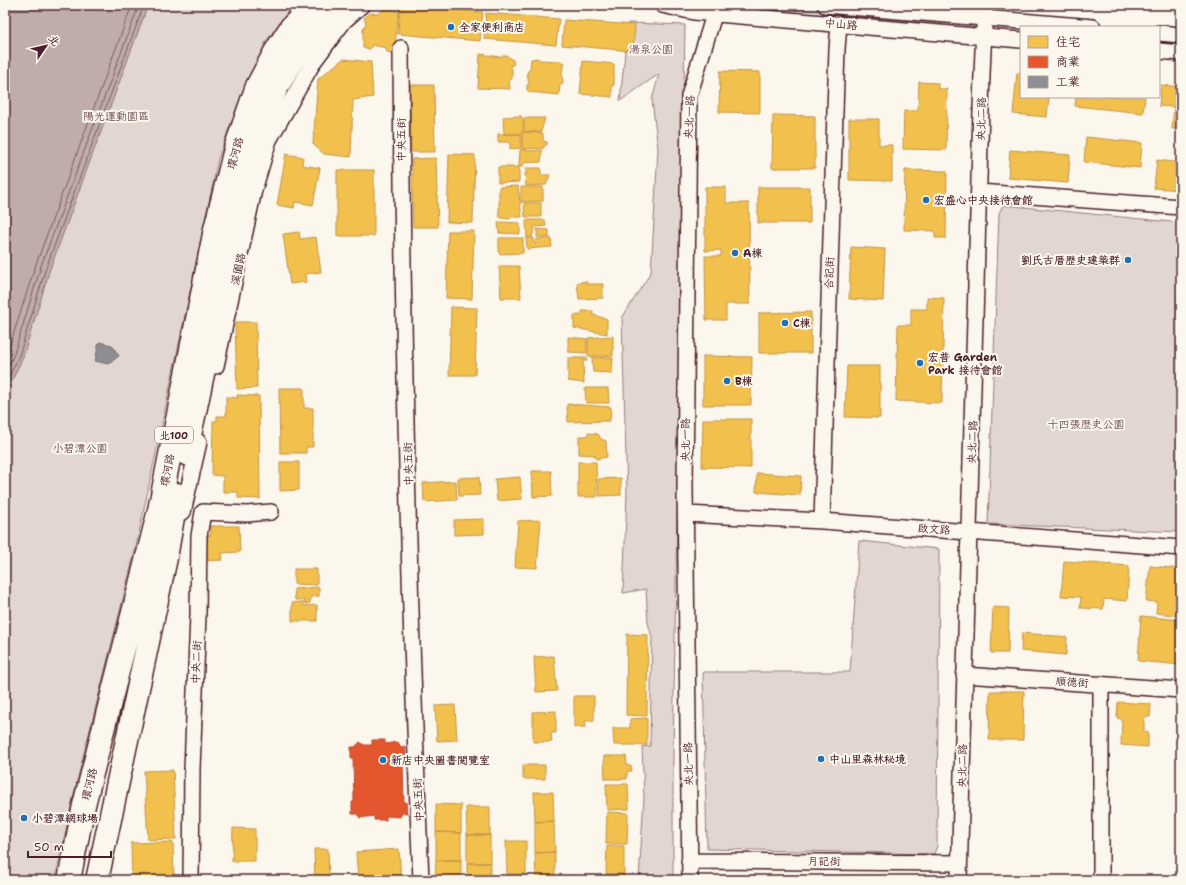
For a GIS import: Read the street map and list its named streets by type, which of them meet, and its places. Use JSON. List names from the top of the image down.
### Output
{
  "streets": {
    "highway": ["環河路", "北100"],
    "street": [
      "中山路",
      "央北一路",
      "央北二路",
      "中央五街",
      "溪園路",
      "合記街",
      "啟文路",
      "中央二街",
      "順德街",
      "月記街"
    ]
  },
  "crossings": [
    ["中山路", "央北一路"],
    ["中山路", "央北二路"],
    ["中山路", "合記街"],
    ["央北一路", "啟文路"],
    ["央北一路", "月記街"],
    ["央北二路", "啟文路"],
    ["央北二路", "順德街"],
    ["央北二路", "月記街"],
    ["環河路", "溪園路"],
    ["合記街", "啟文路"]
  ],
  "parks": [
    "湯泉公園",
    "陽光運動園區",
    "十四張歷史公園",
    "小碧潭公園"
  ],
  "places": [
    "全家便利商店",
    "宏盛心中央接待會館",
    "A棟",
    "劉氏古厝歷史建築群",
    "C棟",
    "宏普 Garden Park 接待會館",
    "B棟",
    "中山里森林秘境",
    "新店中央圖書閱覽室",
    "小碧潭網球場"
  ],
  "legend": ["住宅", "商業", "工業"],
  "scale_bar": "50 m",
  "north": "top right"
}
